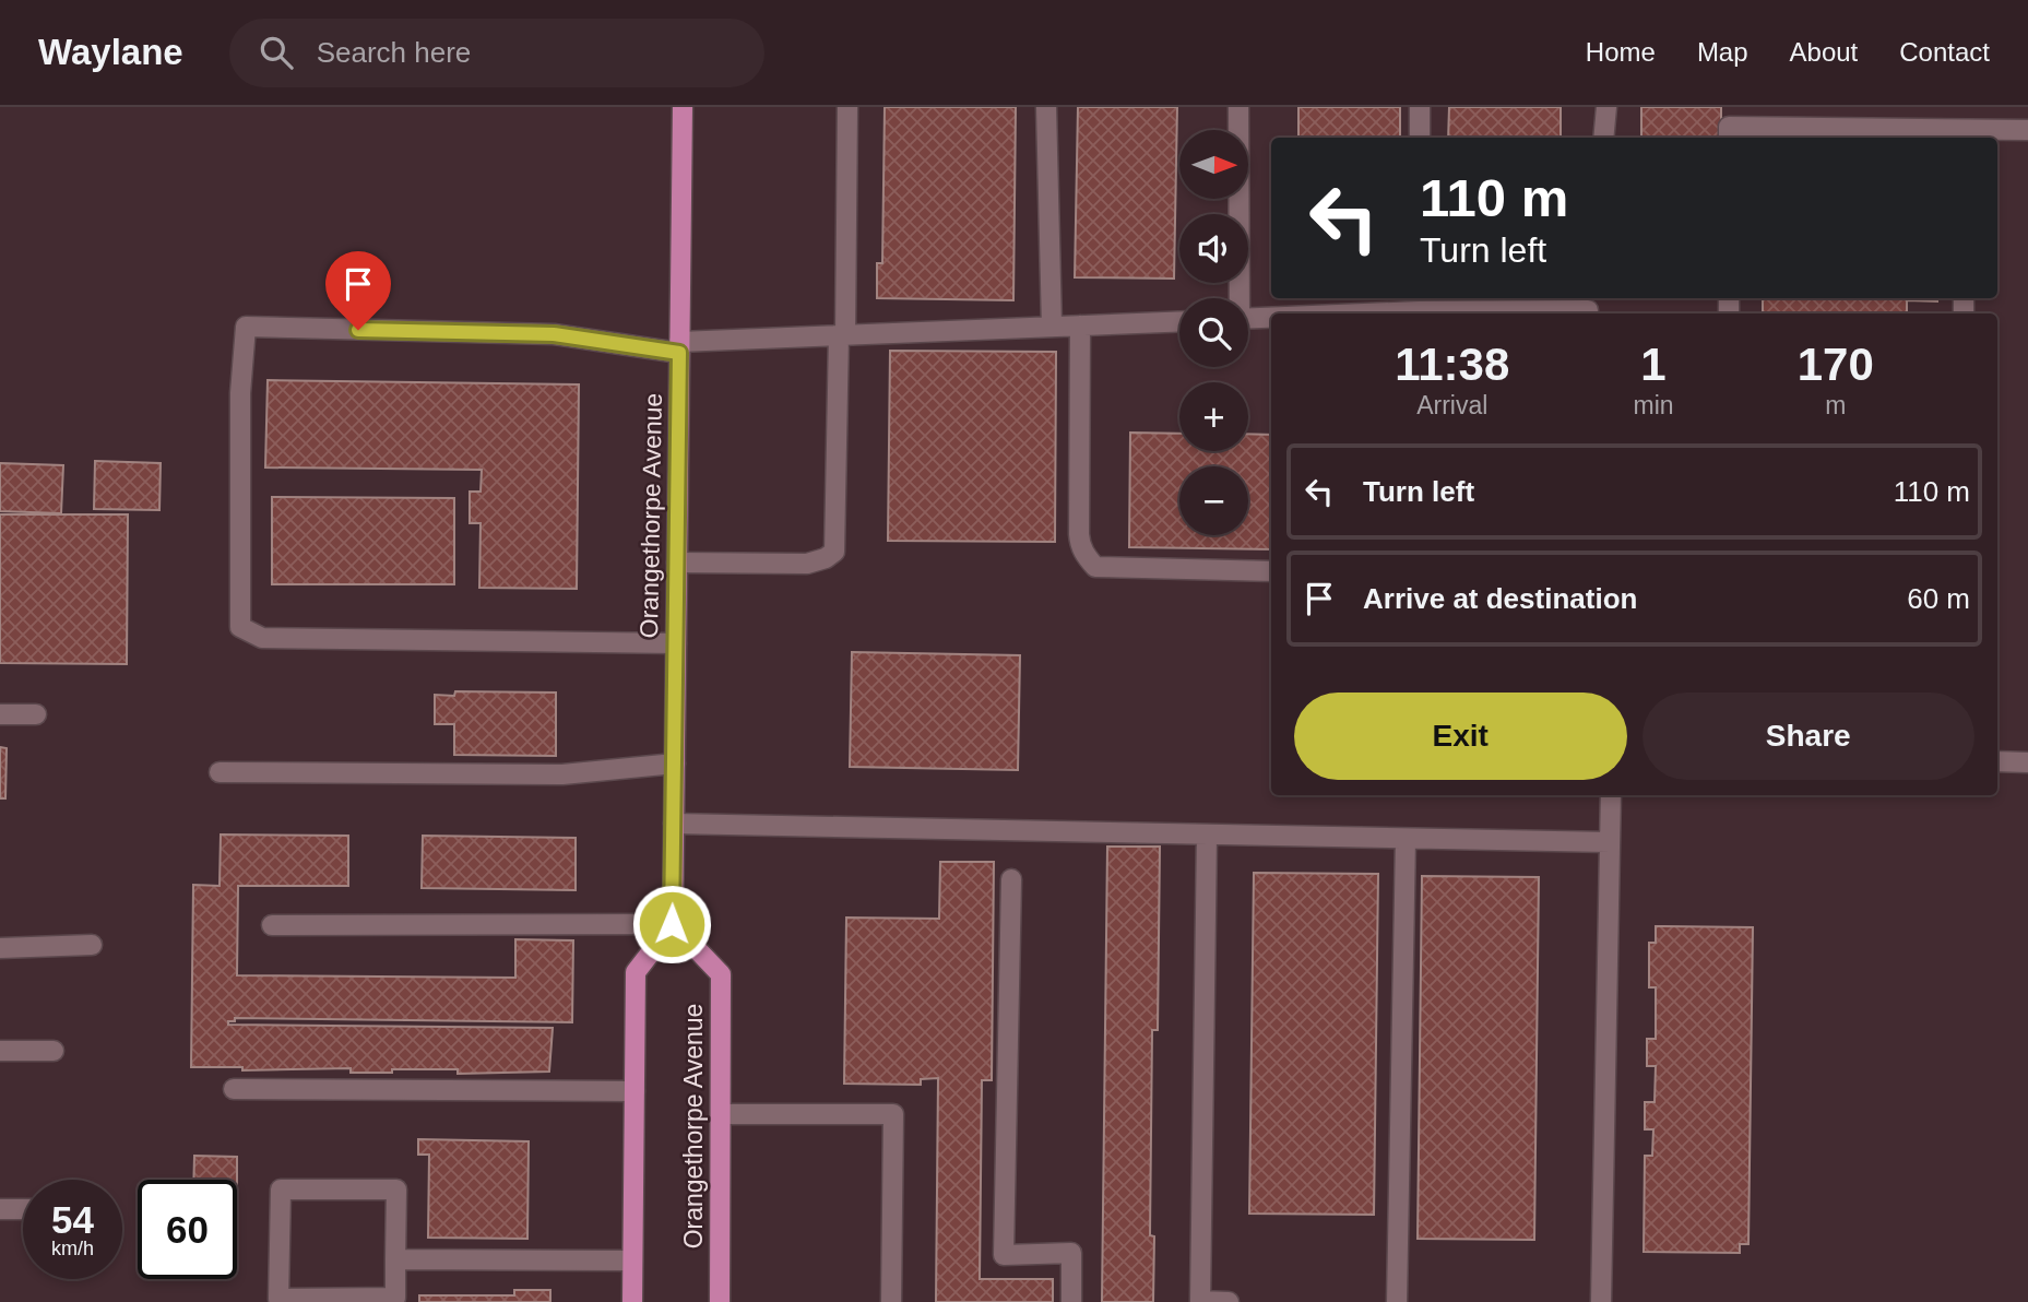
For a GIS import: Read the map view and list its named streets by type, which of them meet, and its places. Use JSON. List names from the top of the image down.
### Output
{
  "streets": {
    "main road": ["Orangethorpe Avenue"]
  },
  "north": "right",
  "page": {
    "header": "Waylane",
    "search": "Search here",
    "nav": [
      "Home",
      "Map",
      "About",
      "Contact"
    ],
    "map_buttons": ["+", "−"],
    "turn": ["110 m", "Turn left"],
    "eta": [
      "11:38",
      "Arrival",
      "1",
      "min",
      "170",
      "m"
    ],
    "list": [
      {
        "name": "Turn left",
        "value": "110 m"
      },
      {
        "name": "Arrive at destination",
        "value": "60 m"
      }
    ],
    "buttons": ["Exit", "Share"],
    "speed": "54 km/h",
    "limit": "60"
  }
}
